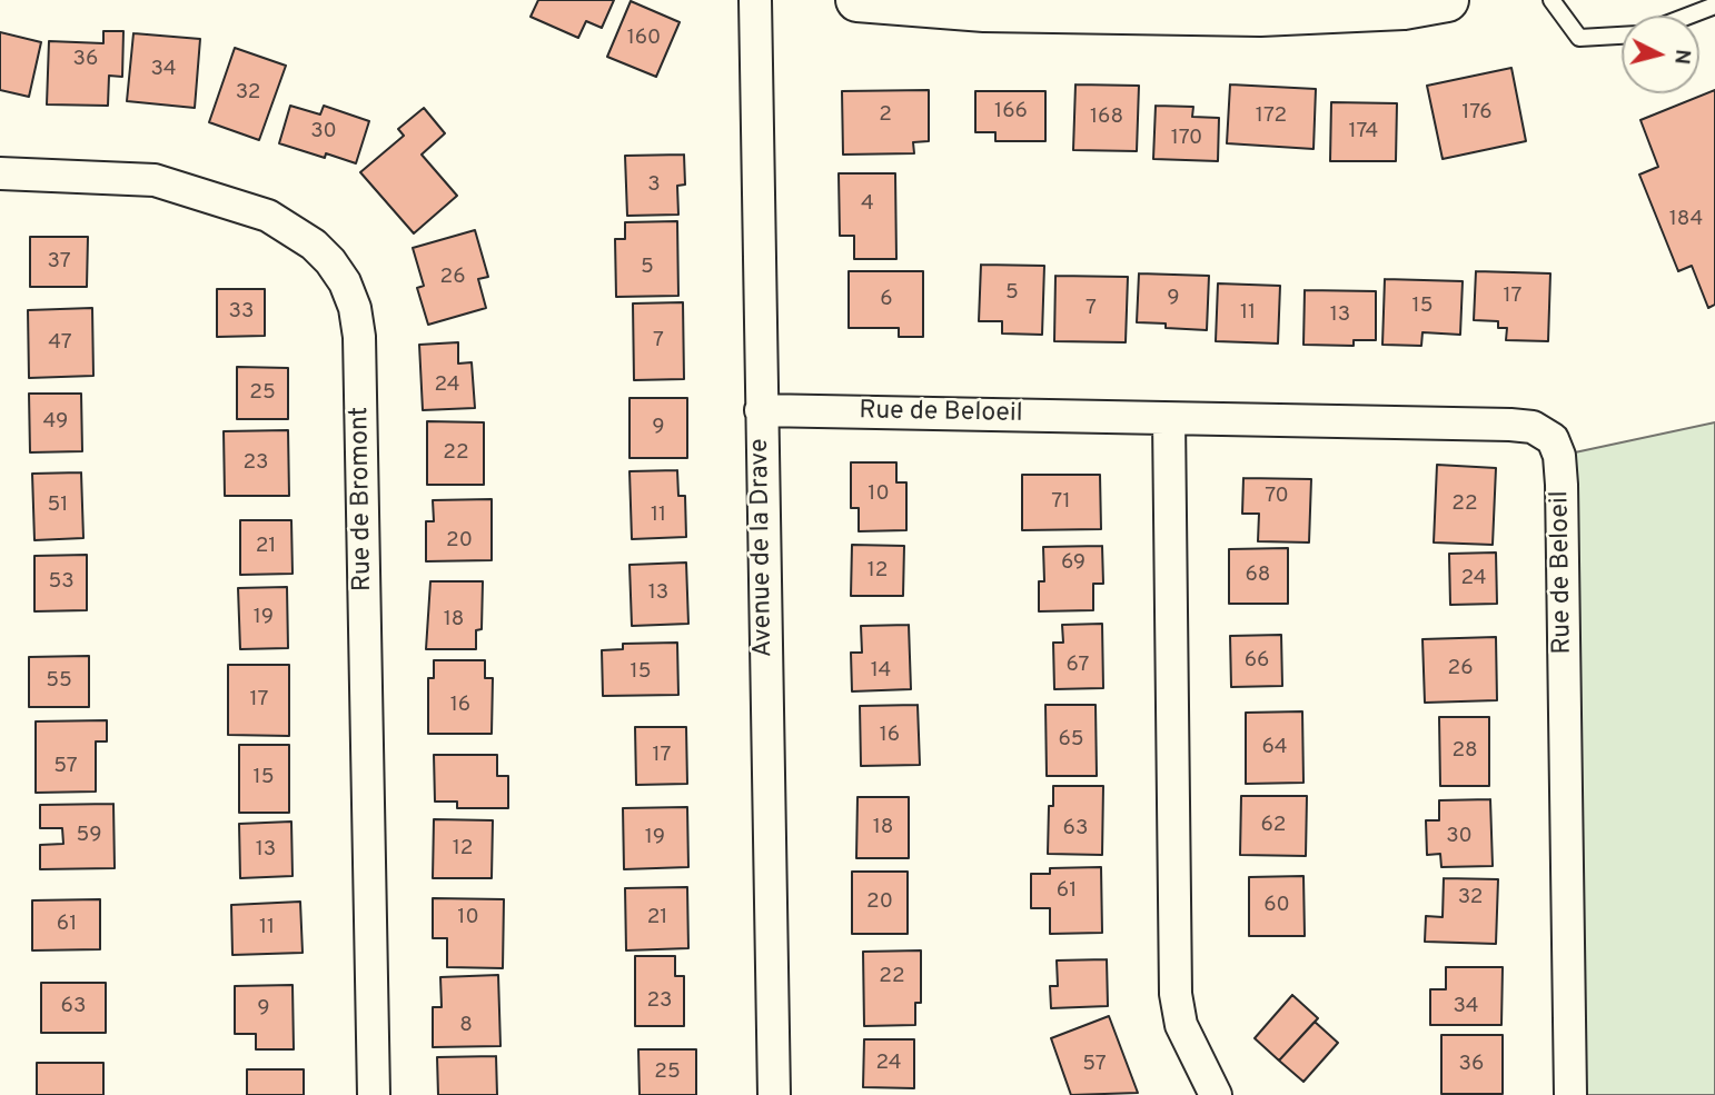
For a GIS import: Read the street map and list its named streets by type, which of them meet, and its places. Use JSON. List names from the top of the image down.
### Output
{
  "streets": {
    "street": ["Rue de Beloeil", "Rue de Bromont", "Avenue de la Drave"]
  },
  "crossings": [
    ["Rue de Beloeil", "Avenue de la Drave"]
  ],
  "house_numbers": [
    "160",
    "36",
    "34",
    "32",
    "166",
    "176",
    "2",
    "172",
    "168",
    "30",
    "174",
    "170",
    "3",
    "4",
    "184",
    "37",
    "5",
    "26",
    "5",
    "17",
    "9",
    "6",
    "15",
    "7",
    "33",
    "11",
    "13",
    "7",
    "47",
    "24",
    "25",
    "49",
    "9",
    "22",
    "23",
    "10",
    "70",
    "71",
    "22",
    "51",
    "11",
    "20",
    "21",
    "69",
    "12",
    "68",
    "24",
    "53",
    "13",
    "19",
    "18",
    "66",
    "67",
    "26",
    "14",
    "15",
    "55",
    "17",
    "16",
    "16",
    "65",
    "64",
    "28",
    "17",
    "57",
    "15",
    "62",
    "18",
    "63",
    "59",
    "30",
    "19",
    "12",
    "13",
    "61",
    "32",
    "20",
    "60",
    "10",
    "21",
    "61",
    "11",
    "22",
    "23",
    "63",
    "34",
    "9",
    "8",
    "24",
    "57",
    "36",
    "25"
  ],
  "north": "right"
}
